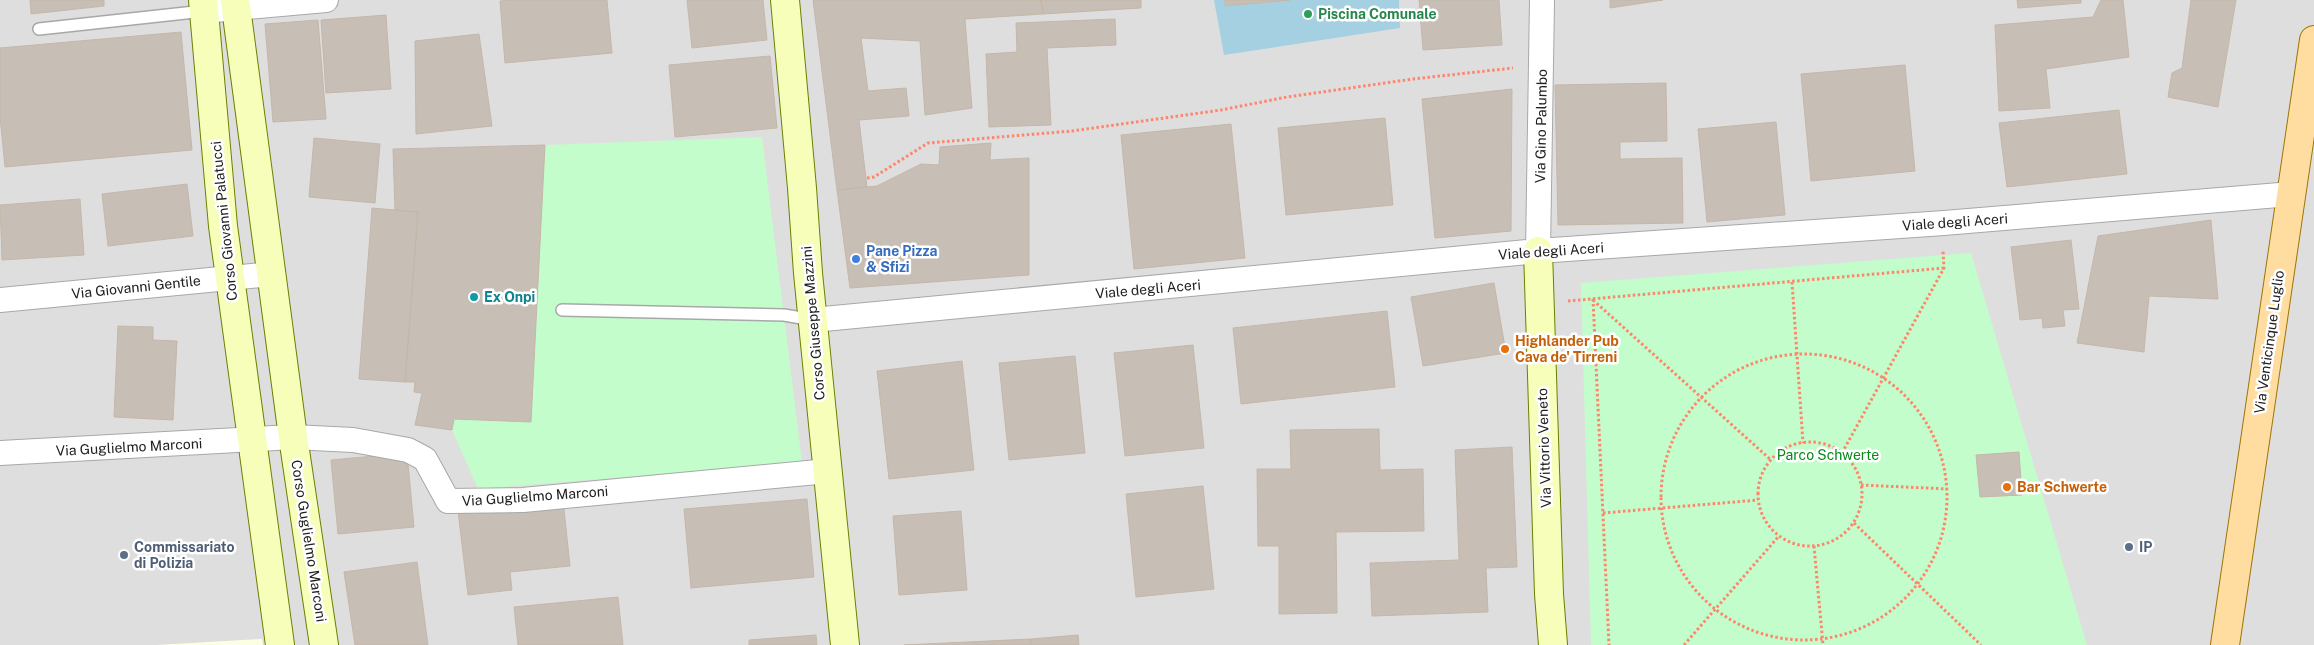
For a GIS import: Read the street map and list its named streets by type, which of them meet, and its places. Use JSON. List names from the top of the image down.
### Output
{
  "streets": {
    "main road": ["Via Venticinque Luglio"],
    "street": [
      "Via Gino Palumbo",
      "Corso Giovanni Palatucci",
      "Viale degli Aceri",
      "Via Giovanni Gentile",
      "Corso Giuseppe Mazzini",
      "Via Guglielmo Marconi",
      "Via Vittorio Veneto",
      "Corso Guglielmo Marconi"
    ]
  },
  "crossings": [
    ["Via Gino Palumbo", "Viale degli Aceri"],
    ["Via Gino Palumbo", "Via Vittorio Veneto"],
    ["Corso Giovanni Palatucci", "Via Giovanni Gentile"],
    ["Corso Giovanni Palatucci", "Via Guglielmo Marconi"],
    ["Viale degli Aceri", "Corso Giuseppe Mazzini"],
    ["Viale degli Aceri", "Via Venticinque Luglio"],
    ["Viale degli Aceri", "Via Vittorio Veneto"],
    ["Corso Giuseppe Mazzini", "Via Guglielmo Marconi"],
    ["Via Guglielmo Marconi", "Corso Guglielmo Marconi"]
  ],
  "parks": ["Parco Schwerte"],
  "places": [
    "Piscina Comunale",
    "Pane Pizza & Sfizi",
    "Ex Onpi",
    "Highlander Pub Cava de' Tirreni",
    "Bar Schwerte",
    "IP",
    "Commissariato di Polizia"
  ]
}
